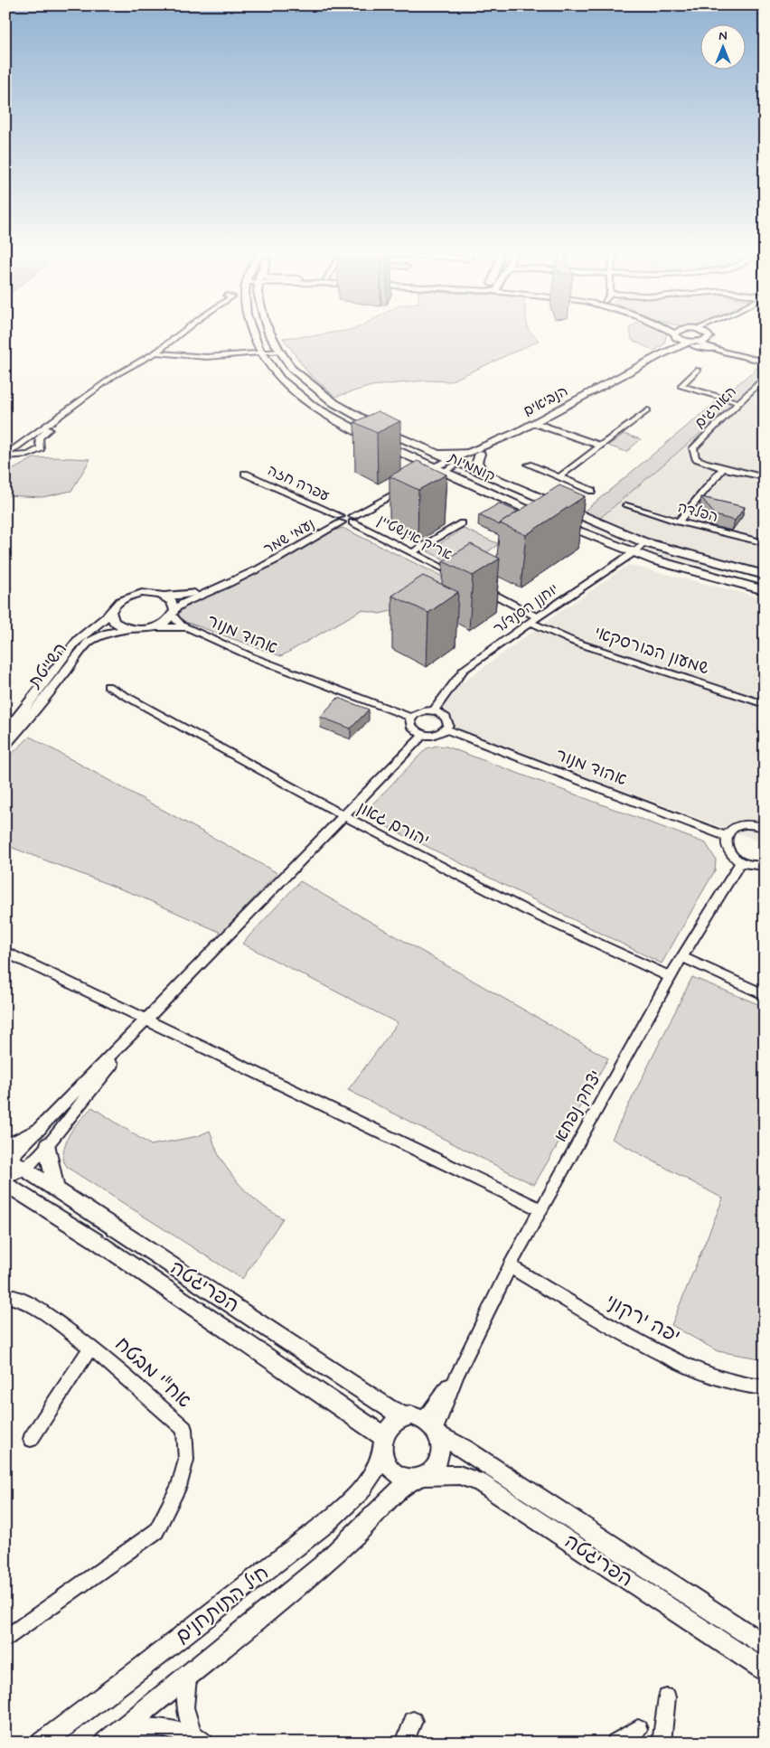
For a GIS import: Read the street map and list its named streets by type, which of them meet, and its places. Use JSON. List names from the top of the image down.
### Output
{
  "streets": {
    "main road": ["קוממיות"],
    "street": [
      "הנביאים",
      "האורגים",
      "עפרה חזה",
      "הפלדה",
      "נעמי שמר",
      "אריק אינשטיין",
      "יוחנן הסנדלר",
      "אהוד מנור",
      "שמעון הבורסקאי",
      "השייטת",
      "יהורם גאון",
      "יצחק נפחא",
      "הפריגטה",
      "יפה ירקוני",
      "אח\"י מבטח",
      "חיל התותחנים"
    ]
  },
  "crossings": [
    ["הנביאים", "קוממיות"],
    ["קוממיות", "יוחנן הסנדלר"],
    ["עפרה חזה", "נעמי שמר"],
    ["נעמי שמר", "אהוד מנור"],
    ["נעמי שמר", "השייטת"],
    ["יוחנן הסנדלר", "אהוד מנור"],
    ["יוחנן הסנדלר", "שמעון הבורסקאי"],
    ["אהוד מנור", "השייטת"],
    ["יהורם גאון", "יצחק נפחא"],
    ["יצחק נפחא", "הפריגטה"],
    ["יצחק נפחא", "יפה ירקוני"],
    ["יצחק נפחא", "חיל התותחנים"],
    ["הפריגטה", "חיל התותחנים"]
  ],
  "north": "top"
}
